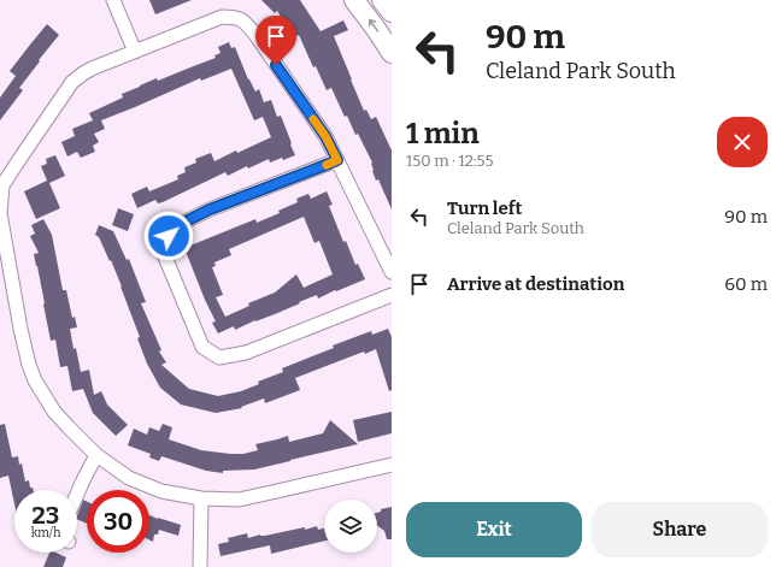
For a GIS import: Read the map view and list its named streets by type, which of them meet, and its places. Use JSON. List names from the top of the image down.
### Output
{
  "page": {
    "turn": ["90 m", "Cleland Park South"],
    "heading": ["1 min", "150 m · 12:55"],
    "list": [
      {
        "name": "Turn left",
        "note": "Cleland Park South",
        "value": "90 m"
      },
      {
        "name": "Arrive at destination",
        "value": "60 m"
      }
    ],
    "speed": "23 km/h",
    "limit": "30",
    "buttons": ["Exit", "Share"]
  }
}
